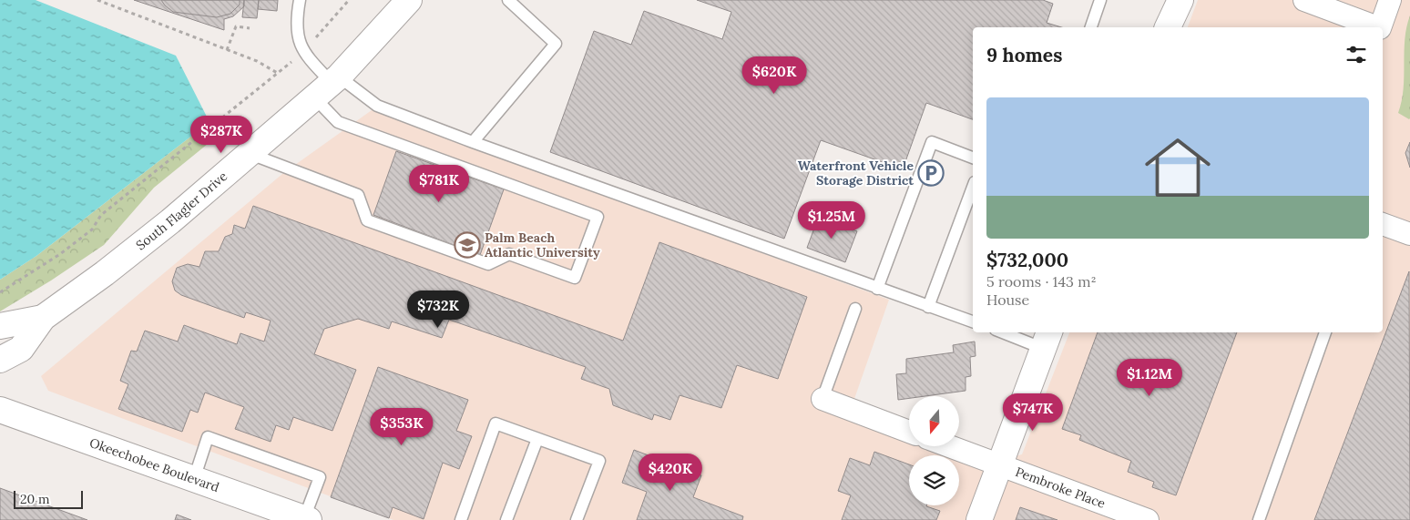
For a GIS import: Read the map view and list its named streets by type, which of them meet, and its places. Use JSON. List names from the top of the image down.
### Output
{
  "streets": {
    "street": ["South Flagler Drive", "Okeechobee Boulevard", "Pembroke Place"]
  },
  "places": {
    "parking": ["Waterfront Vehicle Storage District"],
    "school or university": ["Palm Beach Atlantic University"]
  },
  "scale_bar": "20 m",
  "north": "bottom",
  "page": {
    "heading": "9 homes",
    "price": [
      "$620K",
      "$287K",
      "$781K",
      "$1.25M",
      "$732K",
      "$1.12M",
      "$747K",
      "$353K",
      "$420K"
    ],
    "list": [
      {
        "name": "$732,000",
        "note": "5 rooms · 143 m² · House"
      }
    ],
    "scale": "20 m"
  }
}
